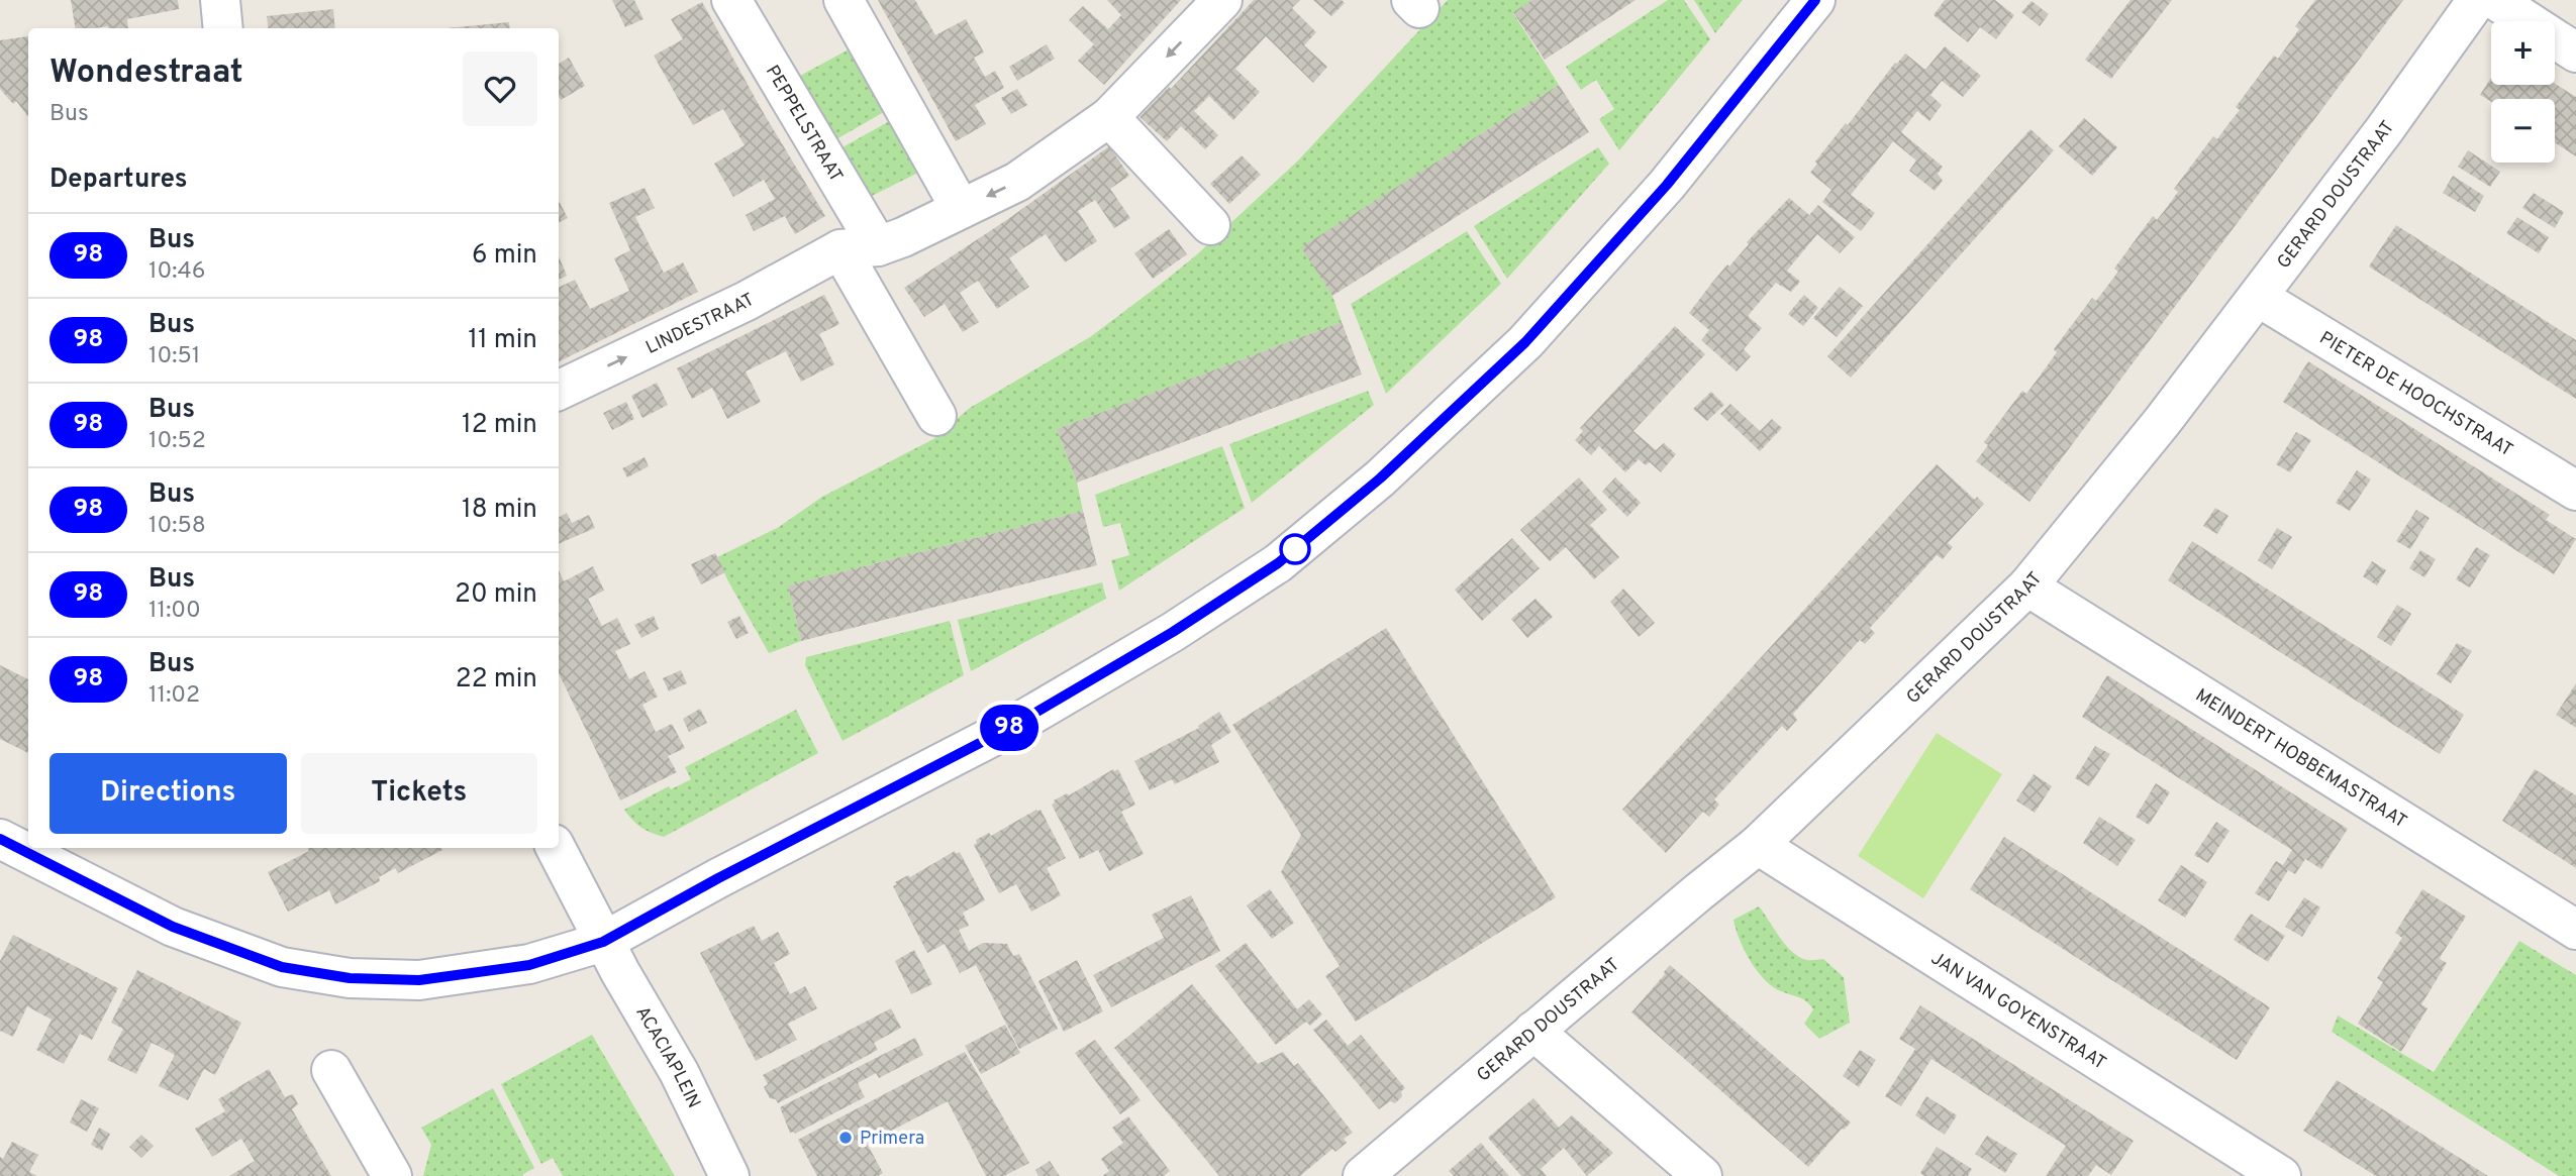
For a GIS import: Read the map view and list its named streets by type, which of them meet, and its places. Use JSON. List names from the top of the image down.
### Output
{
  "streets": {
    "street": [
      "PEPPELSTRAAT",
      "GERARD DOUSTRAAT",
      "LINDESTRAAT",
      "PIETER DE HOOCHSTRAAT",
      "MEINDERT HOBBEMASTRAAT",
      "JAN VAN GOYENSTRAAT",
      "ACACIAPLEIN"
    ]
  },
  "crossings": [
    ["PEPPELSTRAAT", "LINDESTRAAT"],
    ["GERARD DOUSTRAAT", "PIETER DE HOOCHSTRAAT"],
    ["GERARD DOUSTRAAT", "MEINDERT HOBBEMASTRAAT"],
    ["GERARD DOUSTRAAT", "JAN VAN GOYENSTRAAT"]
  ],
  "places": ["Primera"],
  "lines": ["bus line 98"],
  "page": {
    "on_map": "98",
    "map_buttons": ["+", "−"],
    "heading": [
      ["Wondestraat", "Bus"],
      "Departures"
    ],
    "list": [
      {
        "mark": "98",
        "name": "Bus",
        "note": "10:46",
        "value": "6 min"
      },
      {
        "mark": "98",
        "name": "Bus",
        "note": "10:51",
        "value": "11 min"
      },
      {
        "mark": "98",
        "name": "Bus",
        "note": "10:52",
        "value": "12 min"
      },
      {
        "mark": "98",
        "name": "Bus",
        "note": "10:58",
        "value": "18 min"
      },
      {
        "mark": "98",
        "name": "Bus",
        "note": "11:00",
        "value": "20 min"
      },
      {
        "mark": "98",
        "name": "Bus",
        "note": "11:02",
        "value": "22 min"
      }
    ],
    "buttons": ["Directions", "Tickets"]
  }
}
